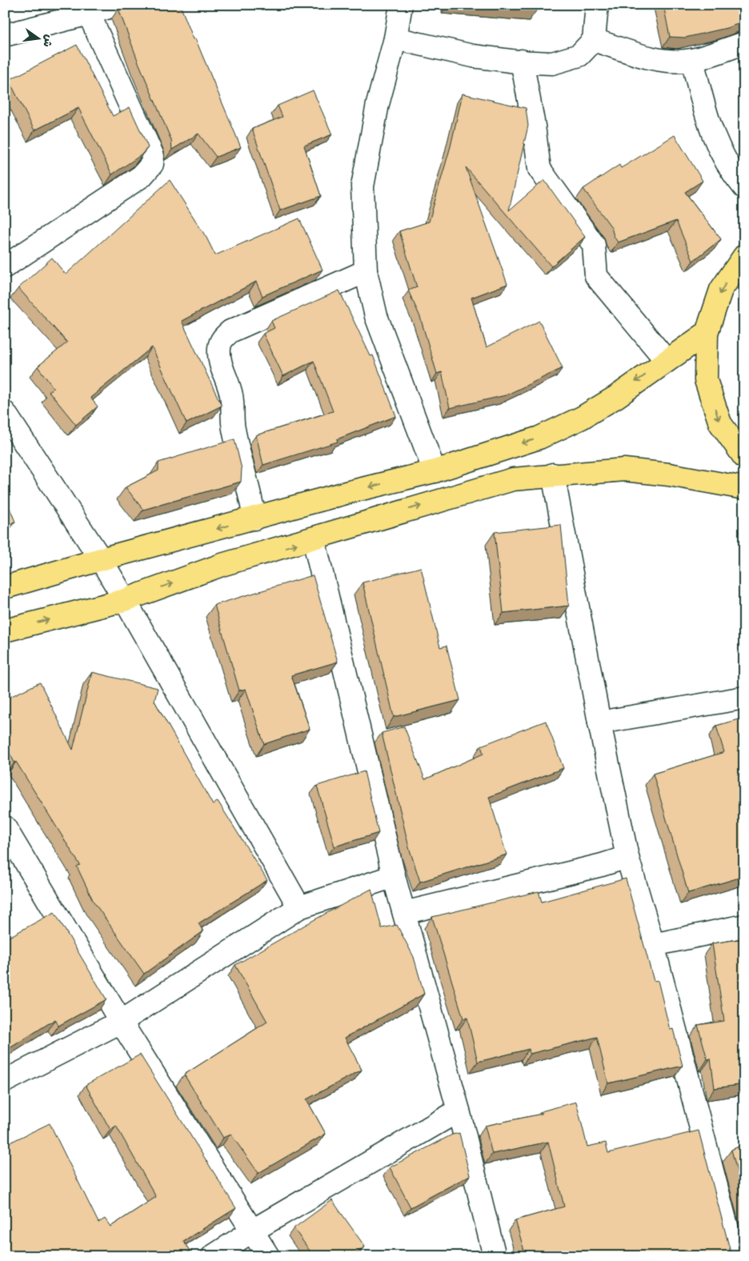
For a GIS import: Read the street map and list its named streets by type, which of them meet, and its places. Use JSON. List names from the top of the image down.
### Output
{
  "north": "right"
}
